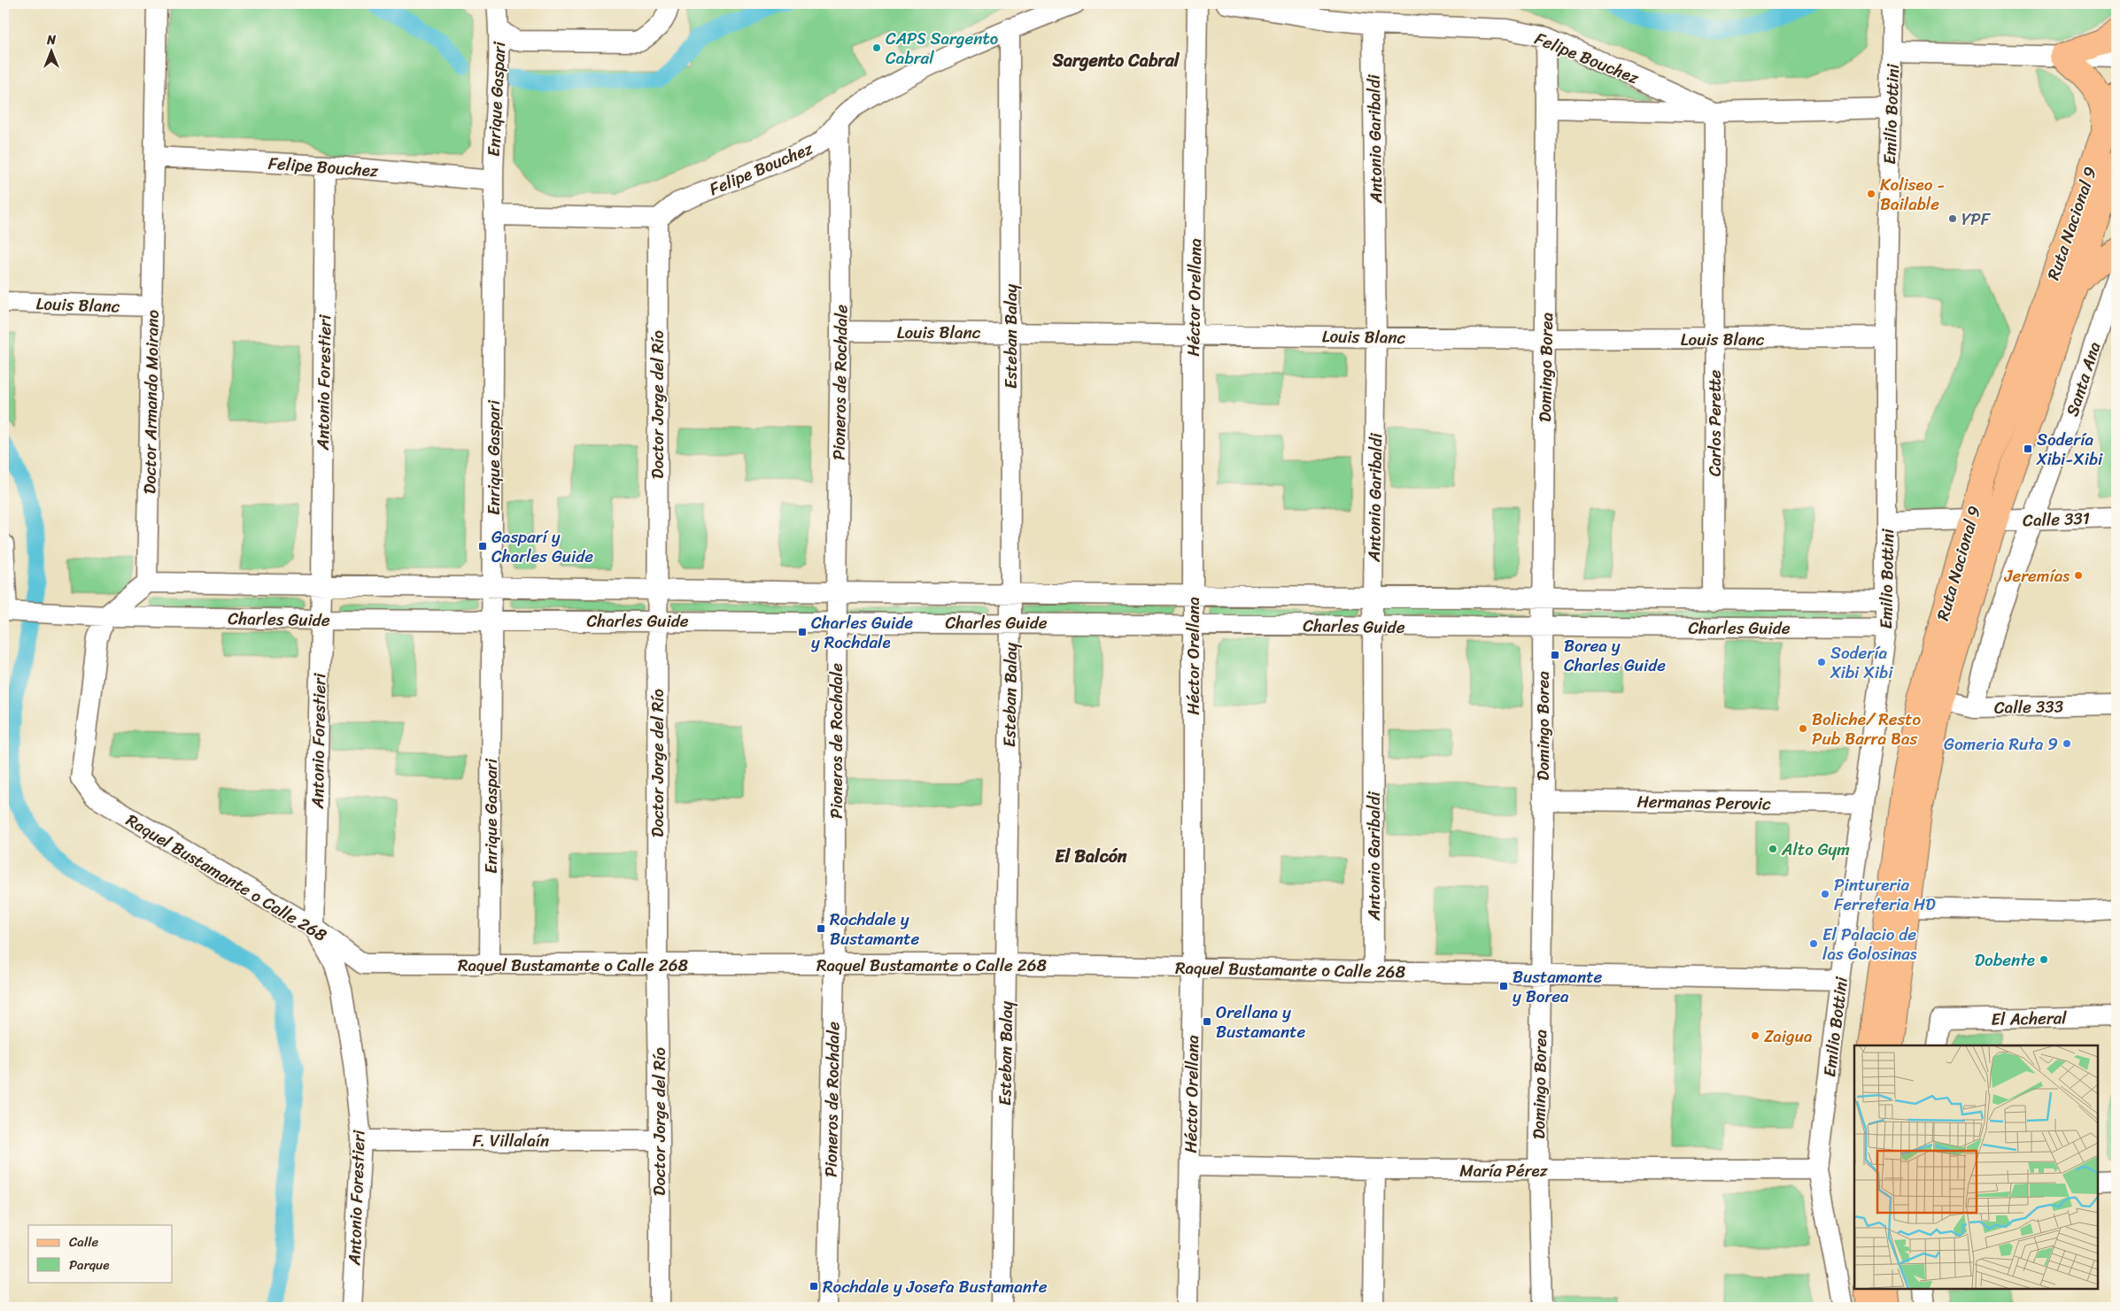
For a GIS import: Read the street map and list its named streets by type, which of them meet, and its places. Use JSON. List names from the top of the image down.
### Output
{
  "streets": {
    "main road": ["Ruta Nacional 9"],
    "street": [
      "Felipe Bouchez",
      "Enrique Gaspari",
      "Emilio Bottini",
      "Antonio Garibaldi",
      "Héctor Orellana",
      "Louis Blanc",
      "Esteban Balay",
      "Domingo Borea",
      "Santa Ana",
      "Antonio Forestieri",
      "Pioneros de Rochdale",
      "Doctor Armando Moirano",
      "Doctor Jorge del Río",
      "Carlos Perette",
      "Calle 331",
      "Charles Guide",
      "Calle 333",
      "Hermanas Perovic",
      "Raquel Bustamante o Calle 268",
      "El Acheral",
      "F. Villalaín",
      "María Pérez"
    ]
  },
  "crossings": [
    ["Felipe Bouchez", "Enrique Gaspari"],
    ["Felipe Bouchez", "Emilio Bottini"],
    ["Felipe Bouchez", "Antonio Garibaldi"],
    ["Felipe Bouchez", "Esteban Balay"],
    ["Felipe Bouchez", "Domingo Borea"],
    ["Felipe Bouchez", "Antonio Forestieri"],
    ["Felipe Bouchez", "Pioneros de Rochdale"],
    ["Felipe Bouchez", "Doctor Armando Moirano"],
    ["Felipe Bouchez", "Doctor Jorge del Río"],
    ["Felipe Bouchez", "Carlos Perette"],
    ["Enrique Gaspari", "Charles Guide"],
    ["Enrique Gaspari", "Raquel Bustamante o Calle 268"],
    ["Emilio Bottini", "Louis Blanc"],
    ["Emilio Bottini", "Charles Guide"],
    ["Emilio Bottini", "Hermanas Perovic"],
    ["Emilio Bottini", "Raquel Bustamante o Calle 268"],
    ["Emilio Bottini", "María Pérez"],
    ["Antonio Garibaldi", "Louis Blanc"],
    ["Antonio Garibaldi", "Charles Guide"],
    ["Antonio Garibaldi", "Raquel Bustamante o Calle 268"],
    ["Ruta Nacional 9", "Calle 331"],
    ["Ruta Nacional 9", "Calle 333"],
    ["Héctor Orellana", "Louis Blanc"],
    ["Héctor Orellana", "Charles Guide"],
    ["Héctor Orellana", "Raquel Bustamante o Calle 268"],
    ["Héctor Orellana", "María Pérez"],
    ["Louis Blanc", "Esteban Balay"],
    ["Louis Blanc", "Domingo Borea"],
    ["Louis Blanc", "Pioneros de Rochdale"],
    ["Louis Blanc", "Doctor Armando Moirano"],
    ["Louis Blanc", "Carlos Perette"],
    ["Esteban Balay", "Charles Guide"],
    ["Esteban Balay", "Raquel Bustamante o Calle 268"],
    ["Domingo Borea", "Charles Guide"],
    ["Domingo Borea", "Hermanas Perovic"],
    ["Domingo Borea", "Raquel Bustamante o Calle 268"],
    ["Domingo Borea", "María Pérez"],
    ["Santa Ana", "Calle 331"],
    ["Santa Ana", "Calle 333"],
    ["Antonio Forestieri", "Charles Guide"],
    ["Antonio Forestieri", "Raquel Bustamante o Calle 268"],
    ["Antonio Forestieri", "F. Villalaín"],
    ["Pioneros de Rochdale", "Charles Guide"],
    ["Pioneros de Rochdale", "Raquel Bustamante o Calle 268"],
    ["Doctor Armando Moirano", "Charles Guide"],
    ["Doctor Jorge del Río", "Charles Guide"],
    ["Doctor Jorge del Río", "Raquel Bustamante o Calle 268"],
    ["Doctor Jorge del Río", "F. Villalaín"],
    ["Carlos Perette", "Charles Guide"],
    ["Charles Guide", "Raquel Bustamante o Calle 268"]
  ],
  "districts": ["Sargento Cabral", "El Balcón"],
  "places": {
    "other": [
      "CAPS Sargento Cabral",
      "Koliseo - Bailable",
      "YPF",
      "Jeremías",
      "Sodería Xibi Xibi",
      "Boliche/ Resto Pub Barra Bas",
      "Gomeria Ruta 9",
      "Alto Gym",
      "Pintureria Ferreteria HD",
      "El Palacio de las Golosinas",
      "Dobente",
      "Zaigua"
    ],
    "transit": [
      "Sodería Xibi-Xibi",
      "Gasparí y Charles Guide",
      "Charles Guide y Rochdale",
      "Borea y Charles Guide",
      "Rochdale y Bustamante",
      "Bustamante y Borea",
      "Orellana y Bustamante",
      "Rochdale y Josefa Bustamante"
    ]
  },
  "legend": ["Calle", "Parque"],
  "north": "top"
}
